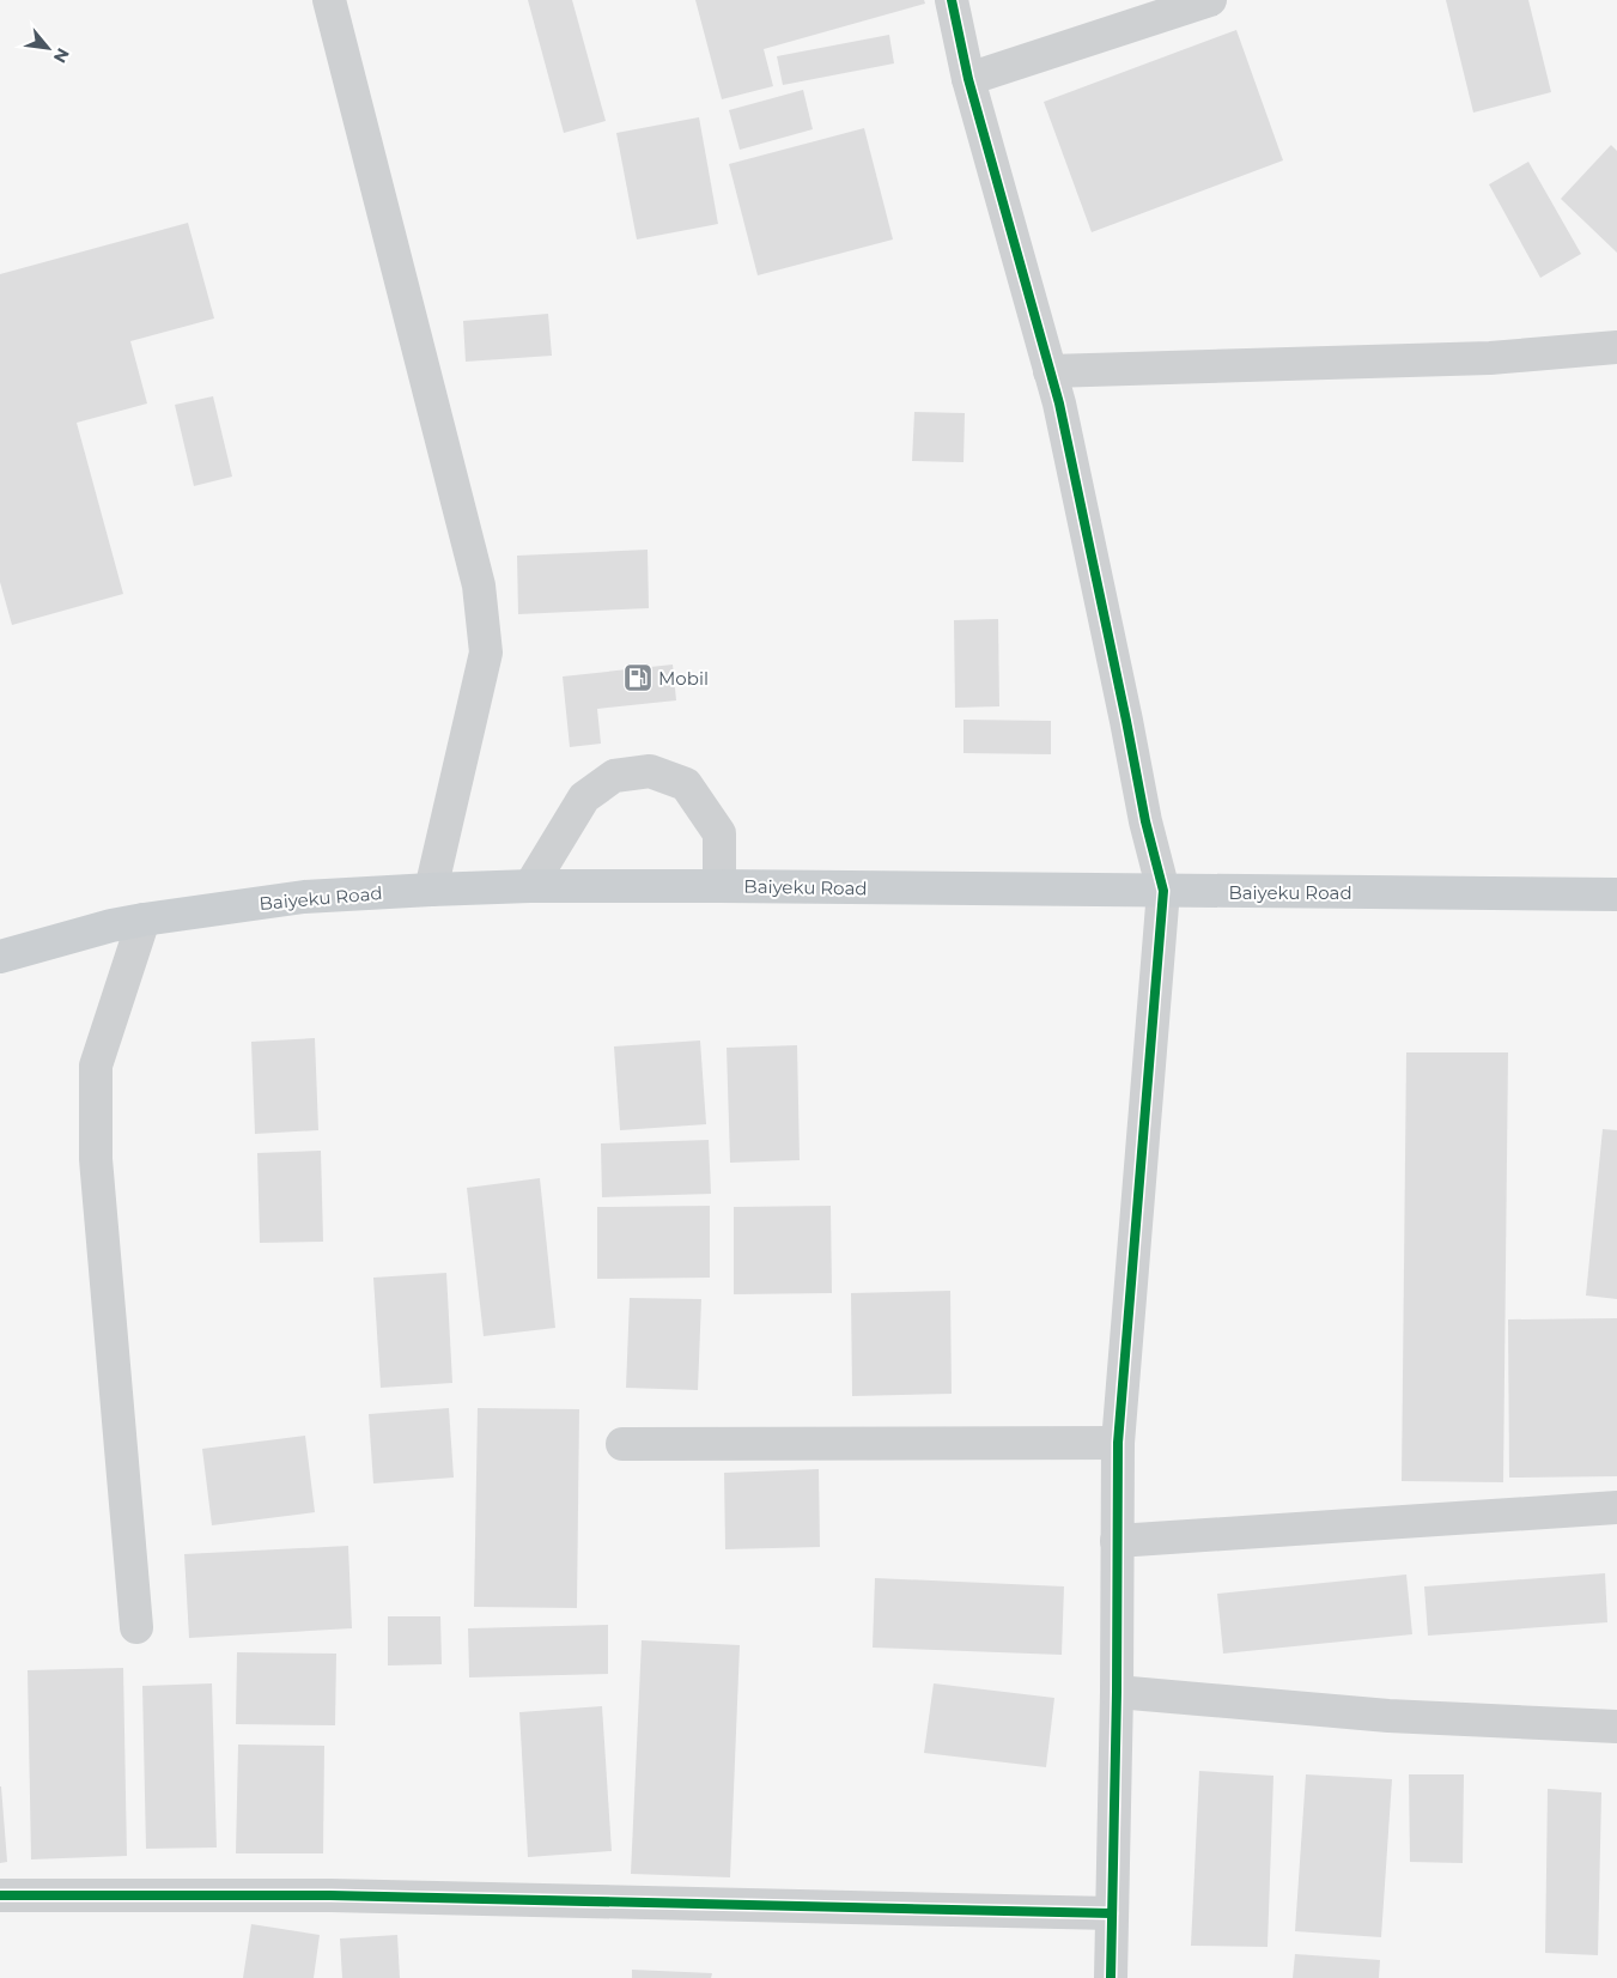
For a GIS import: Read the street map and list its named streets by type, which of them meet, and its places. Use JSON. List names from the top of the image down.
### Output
{
  "streets": {
    "main road": ["Baiyeku Road"]
  },
  "places": {
    "fuel station": ["Mobil"]
  },
  "north": "bottom right"
}
